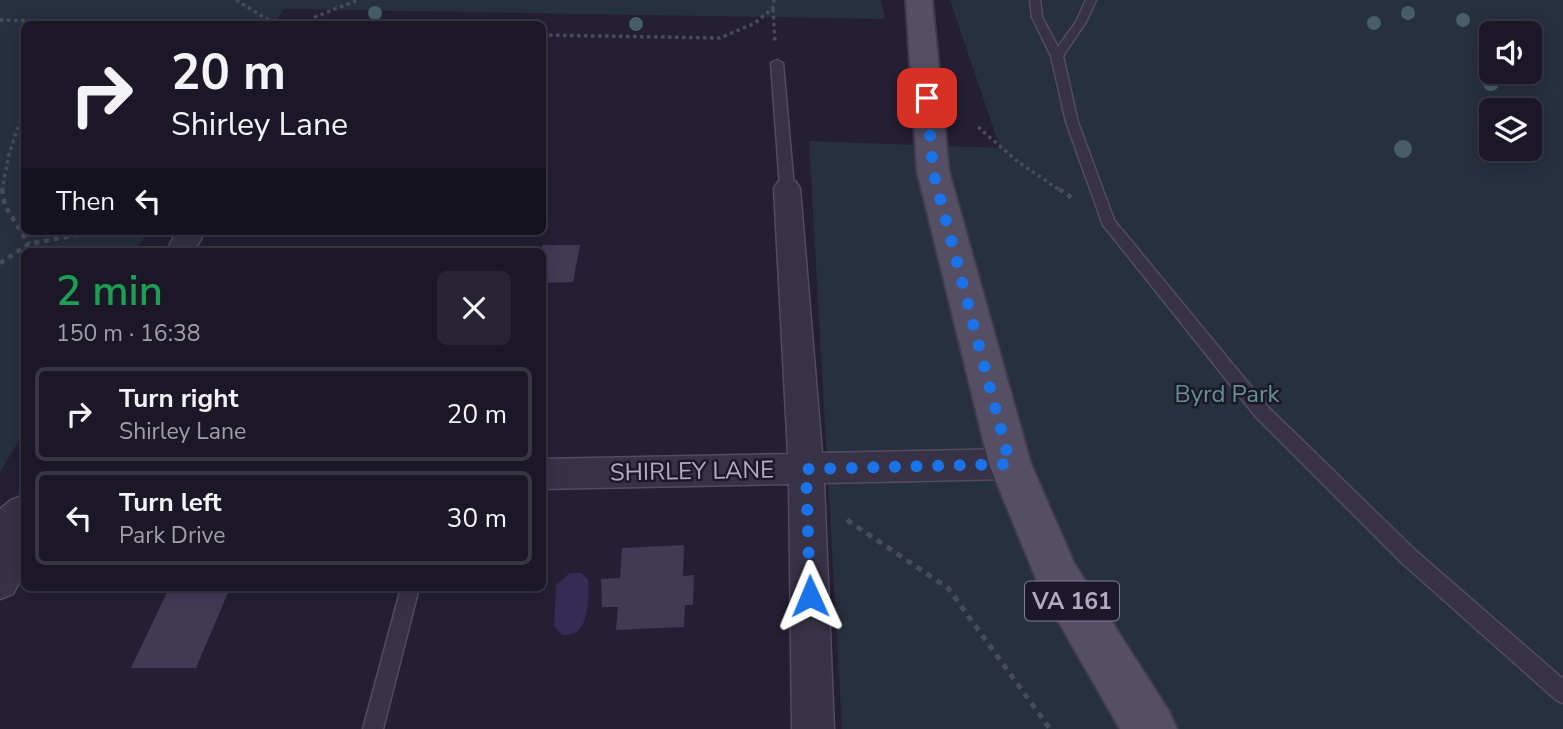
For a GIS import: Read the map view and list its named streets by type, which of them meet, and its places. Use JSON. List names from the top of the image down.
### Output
{
  "streets": {
    "main road": ["VA 161"],
    "street": ["SHIRLEY LANE"]
  },
  "crossings": [
    ["SHIRLEY LANE", "VA 161"]
  ],
  "parks": ["Byrd Park"],
  "page": {
    "turn": ["20 m", "Shirley Lane"],
    "then": "Then",
    "heading": ["2 min", "150 m · 16:38"],
    "list": [
      {
        "name": "Turn right",
        "note": "Shirley Lane",
        "value": "20 m"
      },
      {
        "name": "Turn left",
        "note": "Park Drive",
        "value": "30 m"
      }
    ]
  }
}
